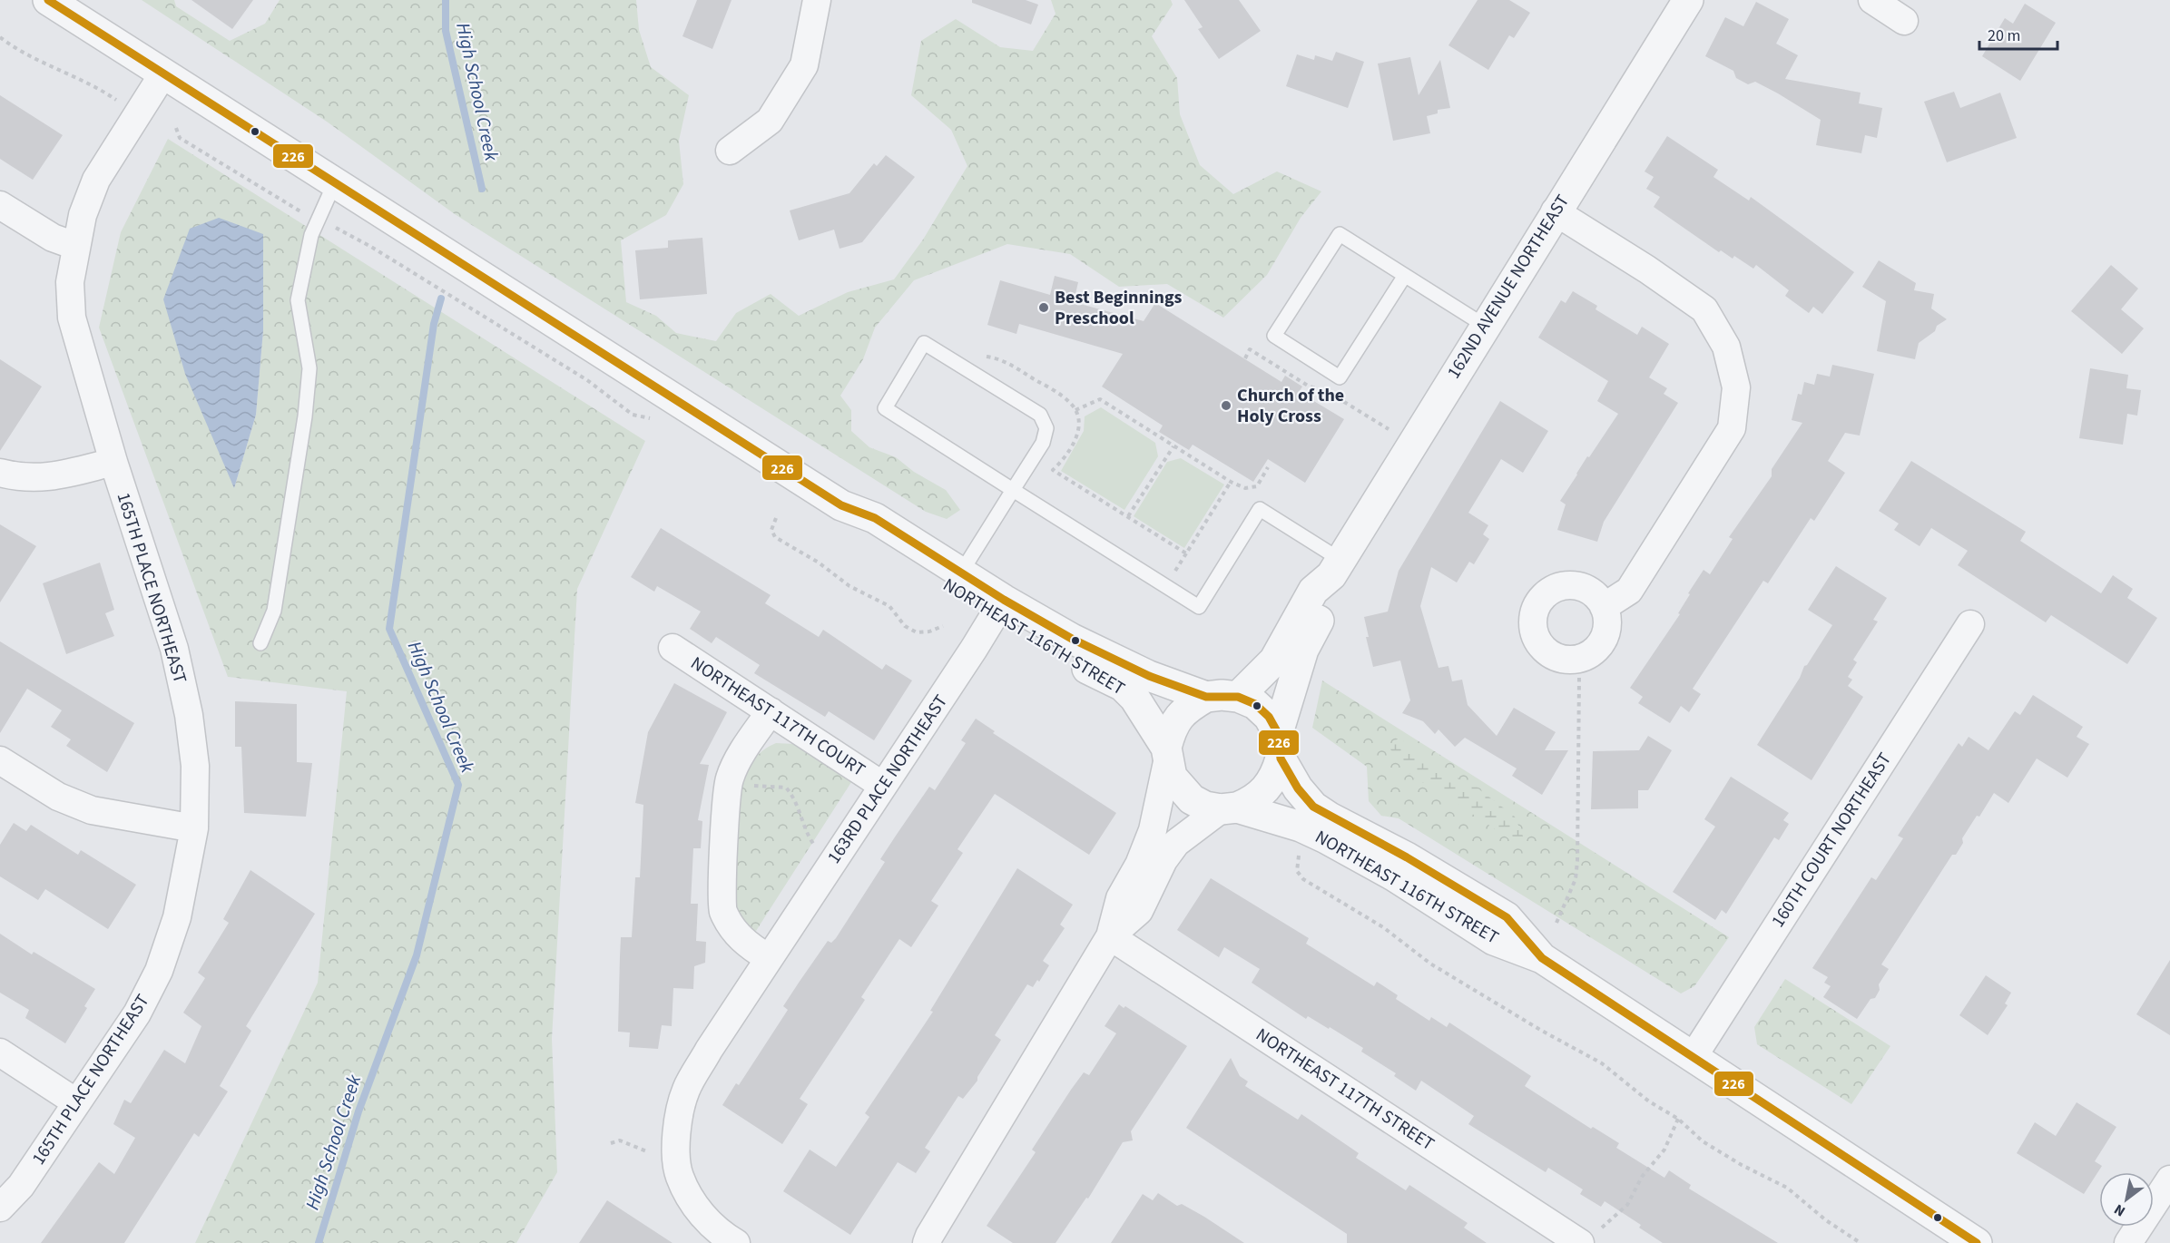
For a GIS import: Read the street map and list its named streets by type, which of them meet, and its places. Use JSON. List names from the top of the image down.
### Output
{
  "streets": {
    "street": [
      "162ND AVENUE NORTHEAST",
      "165TH PLACE NORTHEAST",
      "NORTHEAST 116TH STREET",
      "NORTHEAST 117TH COURT",
      "163RD PLACE NORTHEAST",
      "160TH COURT NORTHEAST",
      "NORTHEAST 117TH STREET"
    ]
  },
  "crossings": [
    ["162ND AVENUE NORTHEAST", "NORTHEAST 116TH STREET"],
    ["165TH PLACE NORTHEAST", "NORTHEAST 116TH STREET"],
    ["NORTHEAST 116TH STREET", "163RD PLACE NORTHEAST"],
    ["NORTHEAST 116TH STREET", "160TH COURT NORTHEAST"],
    ["NORTHEAST 117TH COURT", "163RD PLACE NORTHEAST"]
  ],
  "water": ["High School Creek"],
  "places": ["Best Beginnings Preschool", "Church of the Holy Cross"],
  "lines": ["transit line 226"],
  "scale_bar": "20 m",
  "north": "bottom left"
}
